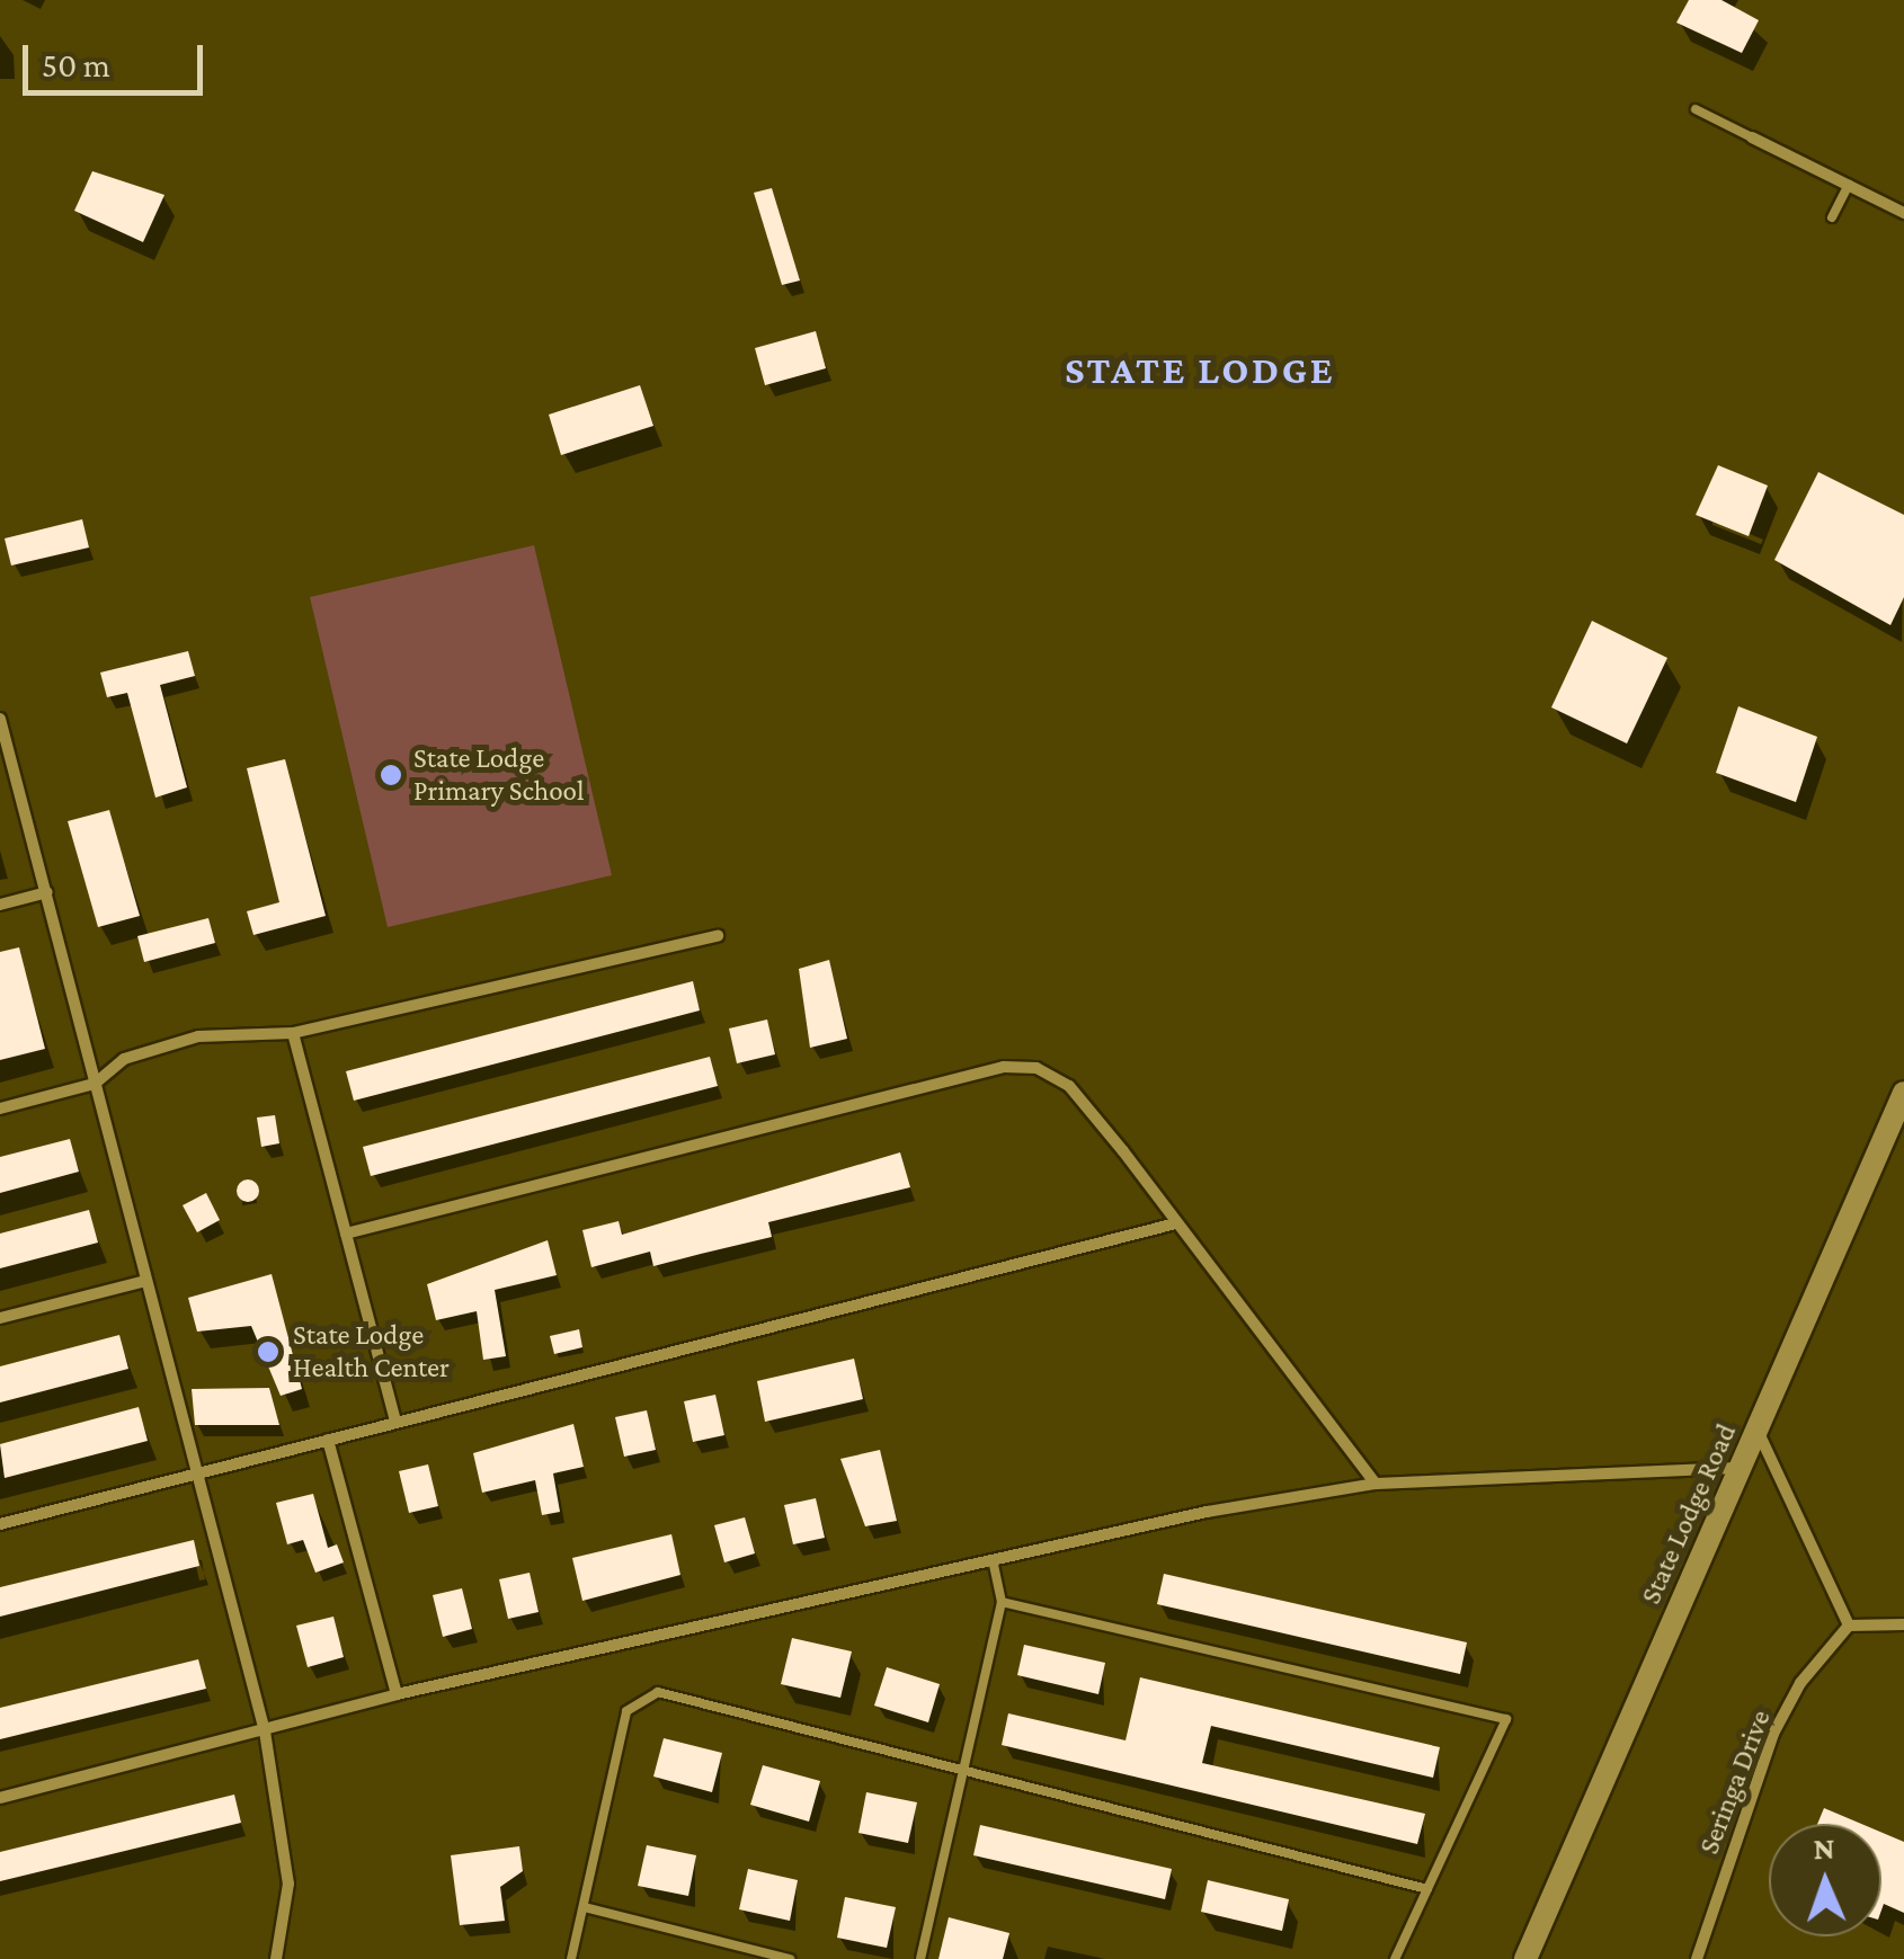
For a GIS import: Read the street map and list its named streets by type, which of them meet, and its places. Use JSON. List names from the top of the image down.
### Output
{
  "streets": {
    "street": ["State Lodge Road", "Seringa Drive"]
  },
  "districts": ["STATE LODGE"],
  "places": ["State Lodge Primary School", "State Lodge Health Center"],
  "scale_bar": "50 m",
  "north": "top"
}
